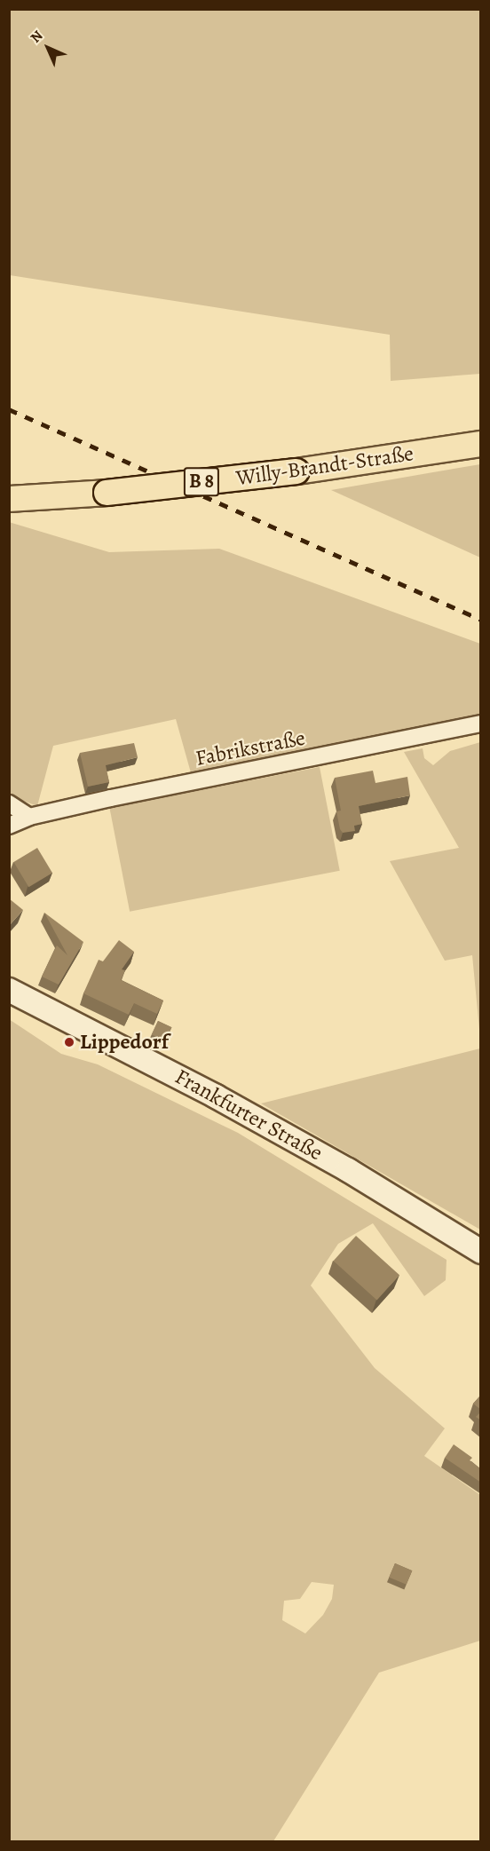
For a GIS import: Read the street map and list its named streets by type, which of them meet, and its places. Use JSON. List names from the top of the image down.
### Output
{
  "streets": {
    "main road": ["Willy-Brandt-Straße", "B 8", "Frankfurter Straße"],
    "street": ["Fabrikstraße"]
  },
  "places": ["Lippedorf"],
  "north": "top left"
}
